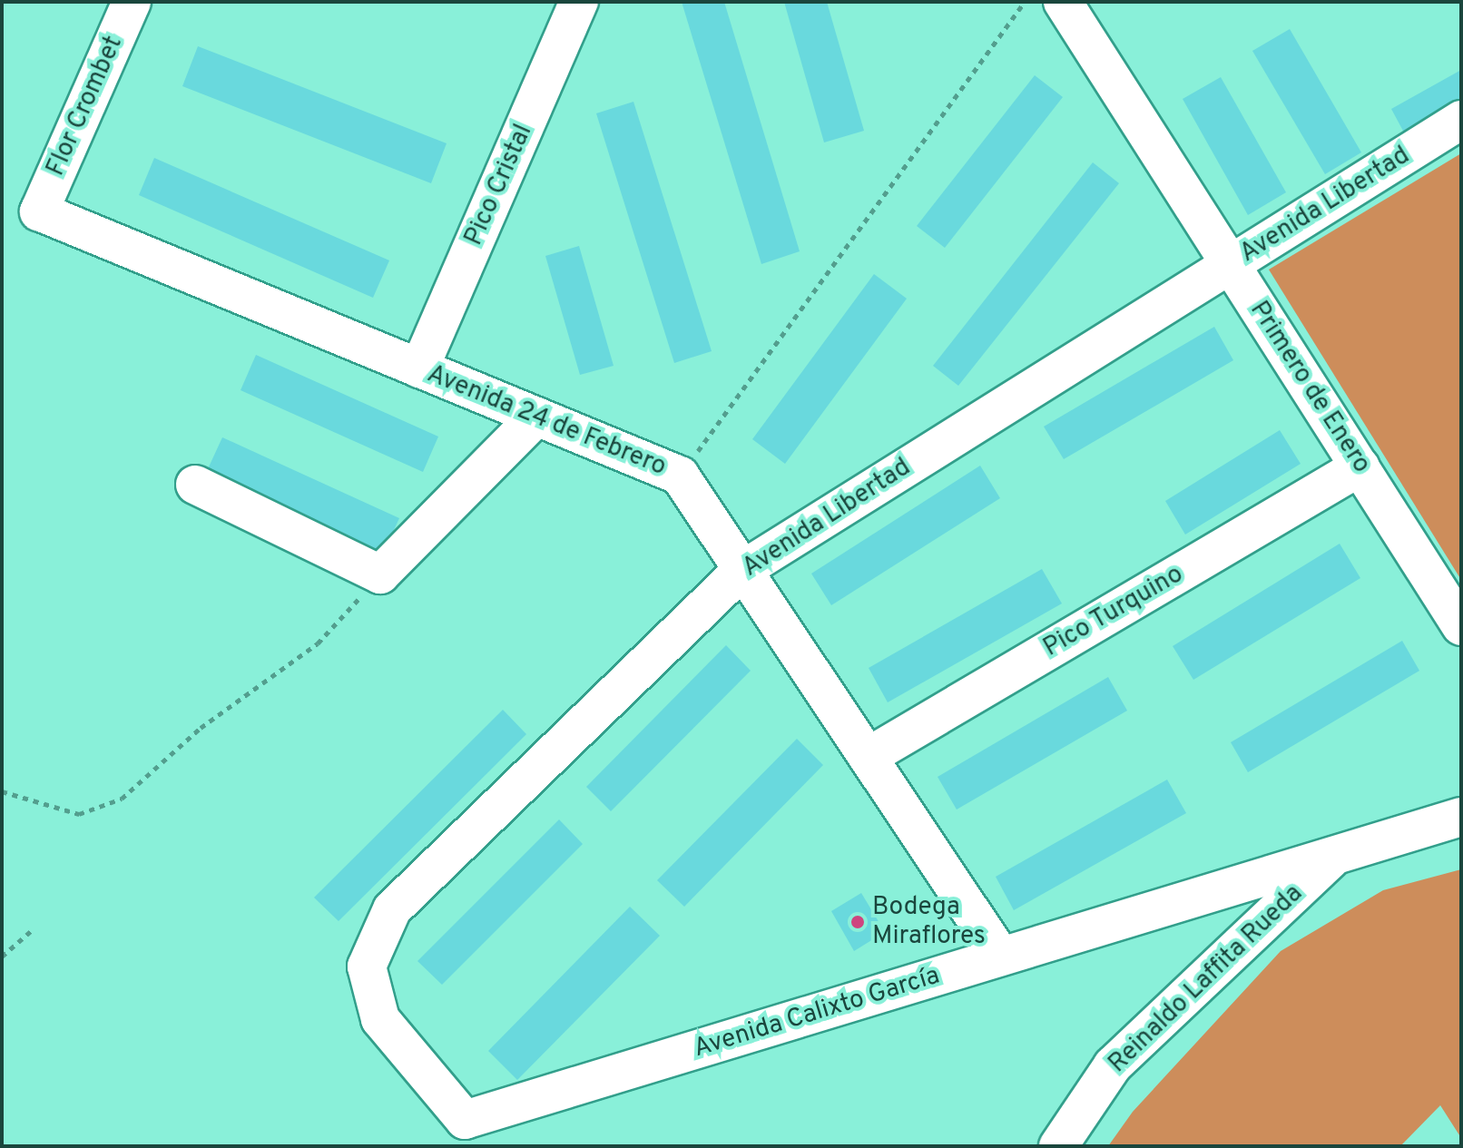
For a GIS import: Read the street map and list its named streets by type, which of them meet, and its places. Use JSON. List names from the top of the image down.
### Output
{
  "streets": {
    "street": [
      "Flor Crombet",
      "Pico Cristal",
      "Avenida Libertad",
      "Primero de Enero",
      "Avenida 24 de Febrero",
      "Pico Turquino",
      "Reinaldo Laffita Rueda",
      "Avenida Calixto García"
    ]
  },
  "crossings": [
    ["Flor Crombet", "Avenida 24 de Febrero"],
    ["Pico Cristal", "Avenida 24 de Febrero"],
    ["Avenida Libertad", "Primero de Enero"],
    ["Avenida Libertad", "Avenida 24 de Febrero"],
    ["Avenida Libertad", "Avenida Calixto García"],
    ["Primero de Enero", "Pico Turquino"],
    ["Avenida 24 de Febrero", "Pico Turquino"],
    ["Avenida 24 de Febrero", "Avenida Calixto García"],
    ["Reinaldo Laffita Rueda", "Avenida Calixto García"]
  ],
  "places": ["Bodega Miraflores"]
}
